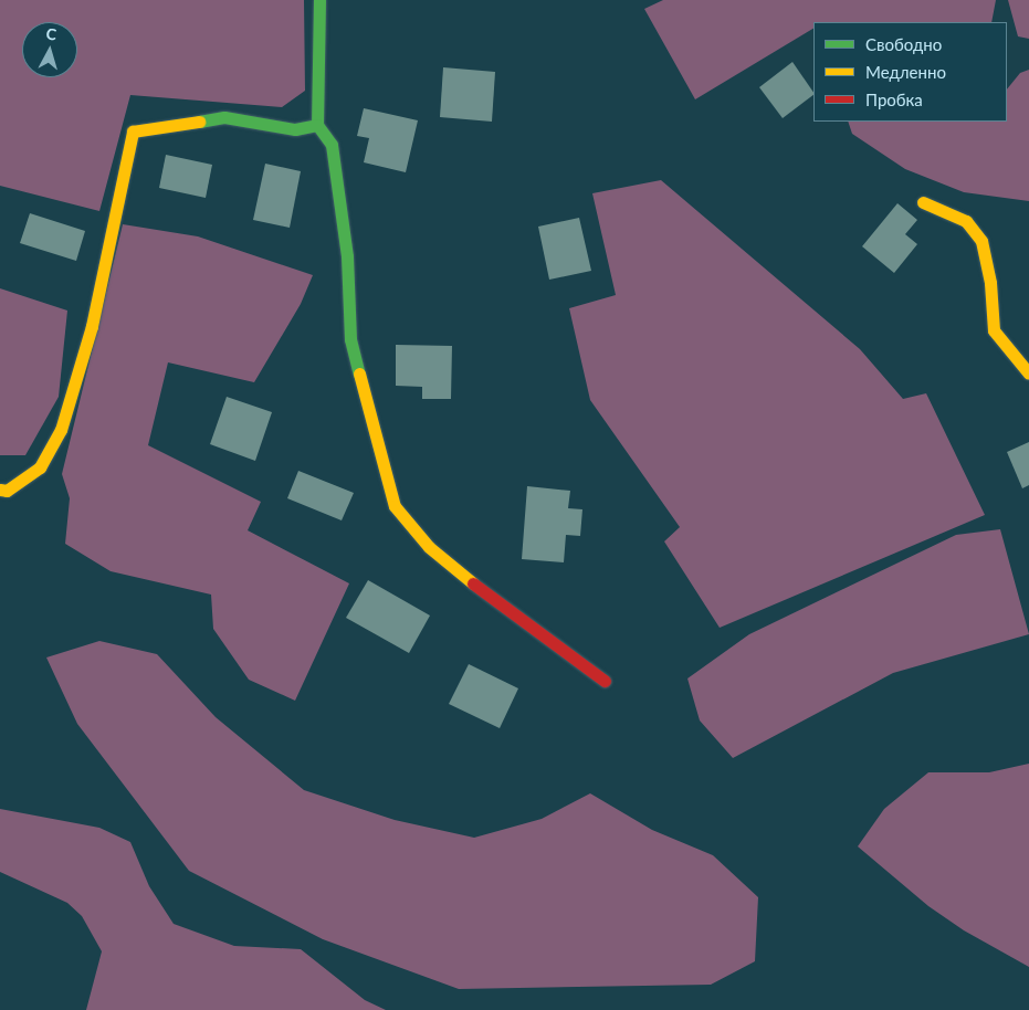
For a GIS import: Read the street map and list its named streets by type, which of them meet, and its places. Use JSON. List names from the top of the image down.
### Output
{
  "legend": ["Свободно", "Медленно", "Пробка"],
  "north": "top"
}
